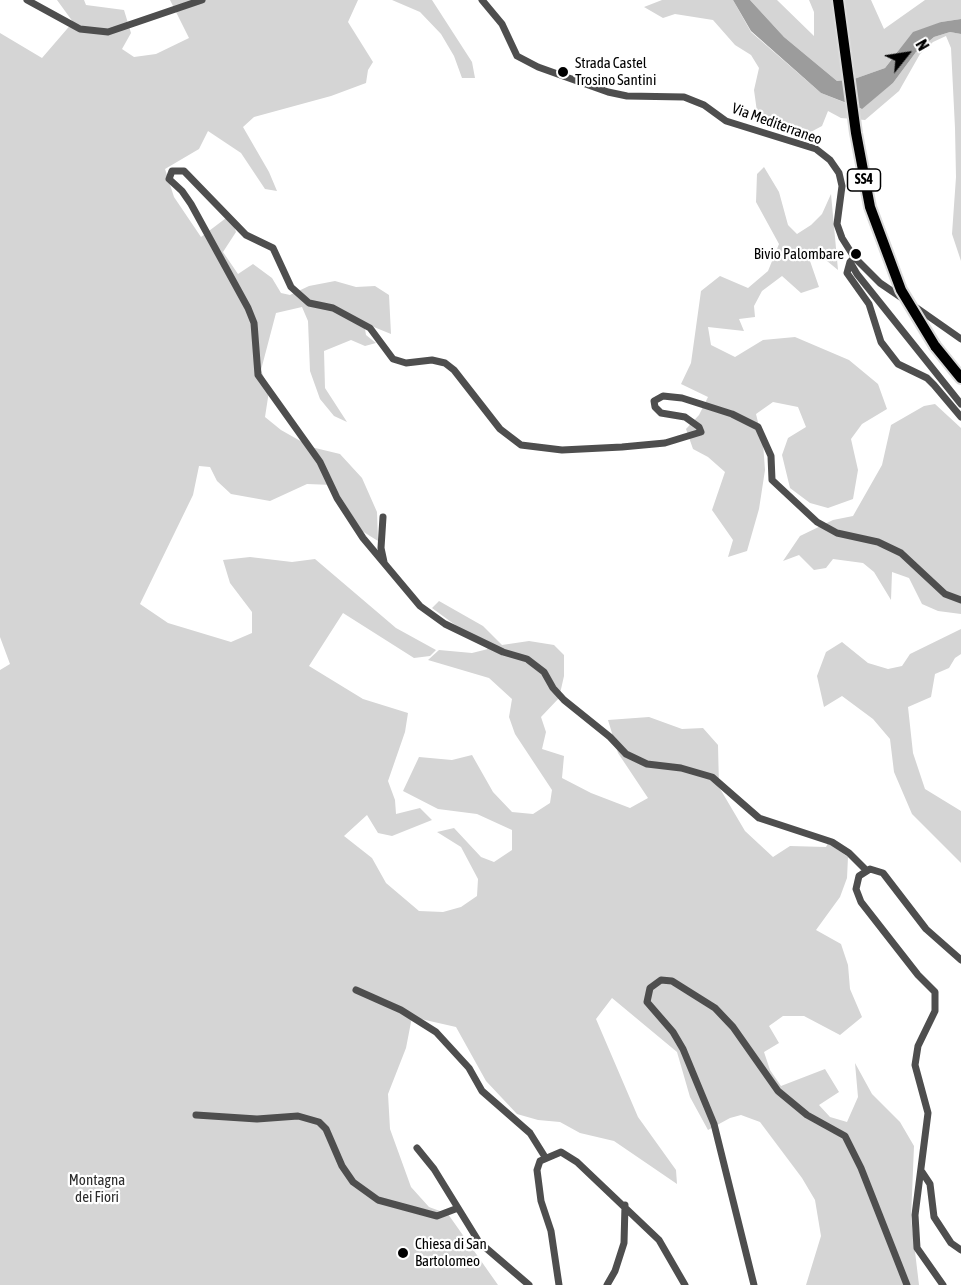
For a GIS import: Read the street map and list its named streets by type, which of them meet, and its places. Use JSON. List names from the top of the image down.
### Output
{
  "streets": {
    "highway": ["SS4"],
    "street": ["Via Mediterraneo"]
  },
  "parks": ["Montagna dei Fiori"],
  "places": ["Strada Castel Trosino Santini", "Bivio Palombare", "Chiesa di San Bartolomeo"],
  "north": "top right"
}
